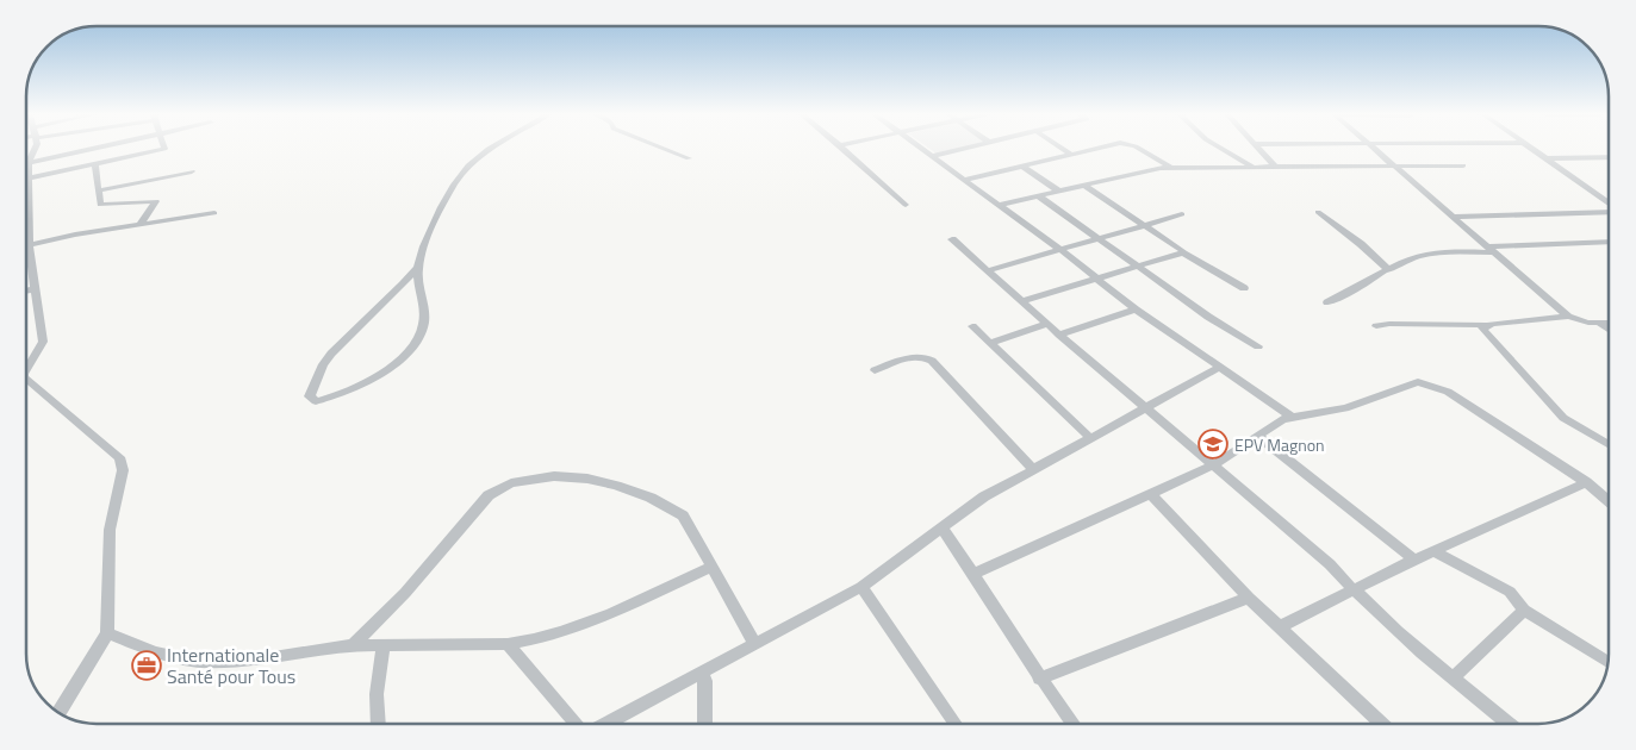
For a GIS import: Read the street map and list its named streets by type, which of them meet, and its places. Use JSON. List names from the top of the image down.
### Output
{
  "places": {
    "school or university": ["EPV Magnon"],
    "office": ["Internationale Santé pour Tous"]
  }
}
